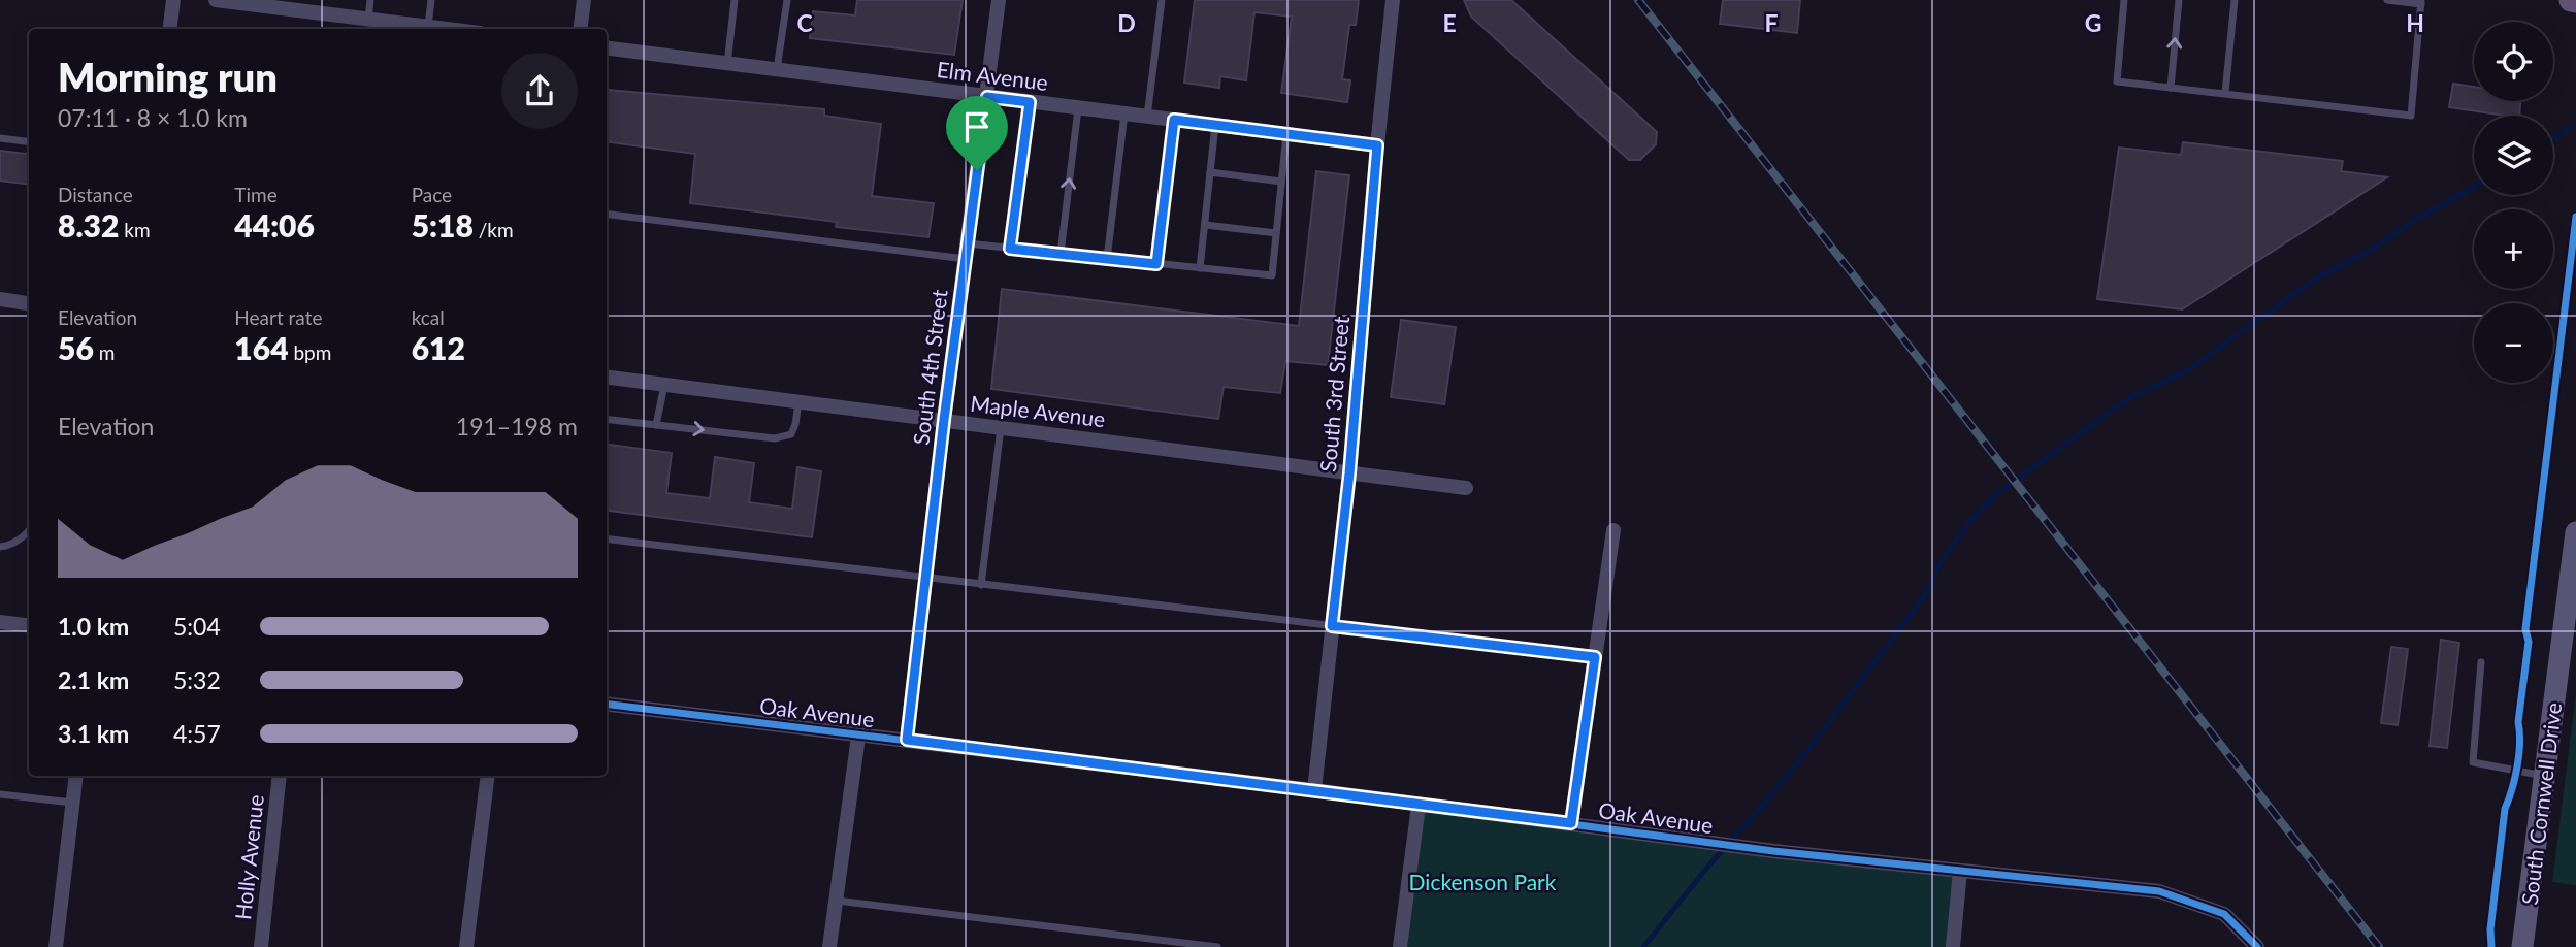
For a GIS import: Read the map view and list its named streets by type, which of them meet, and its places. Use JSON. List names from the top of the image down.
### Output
{
  "streets": {
    "main road": ["South Cornwell Drive"],
    "street": [
      "Elm Avenue",
      "South 4th Street",
      "South 3rd Street",
      "Maple Avenue",
      "Oak Avenue",
      "Holly Avenue"
    ]
  },
  "crossings": [
    ["Elm Avenue", "South 4th Street"],
    ["Elm Avenue", "South 3rd Street"],
    ["South 4th Street", "Maple Avenue"],
    ["South 4th Street", "Oak Avenue"],
    ["South 3rd Street", "Maple Avenue"],
    ["South 3rd Street", "Oak Avenue"]
  ],
  "parks": ["Dickenson Park"],
  "page": {
    "map_buttons": ["+", "−"],
    "heading": ["Morning run", "07:11 · 8 × 1.0 km"],
    "stats": [
      ["Distance", "8.32 km"],
      ["Time", "44:06"],
      ["Pace", "5:18 /km"],
      ["Elevation", "56 m"],
      ["Heart rate", "164 bpm"],
      ["kcal", "612"]
    ],
    "chart": ["Elevation", "191–198 m"],
    "list": [
      {
        "name": "1.0 km",
        "note": "5:04"
      },
      {
        "name": "2.1 km",
        "note": "5:32"
      },
      {
        "name": "3.1 km",
        "note": "4:57"
      }
    ]
  },
  "grid": {
    "columns": [
      "C",
      "D",
      "E",
      "F",
      "G",
      "H"
    ]
  }
}
